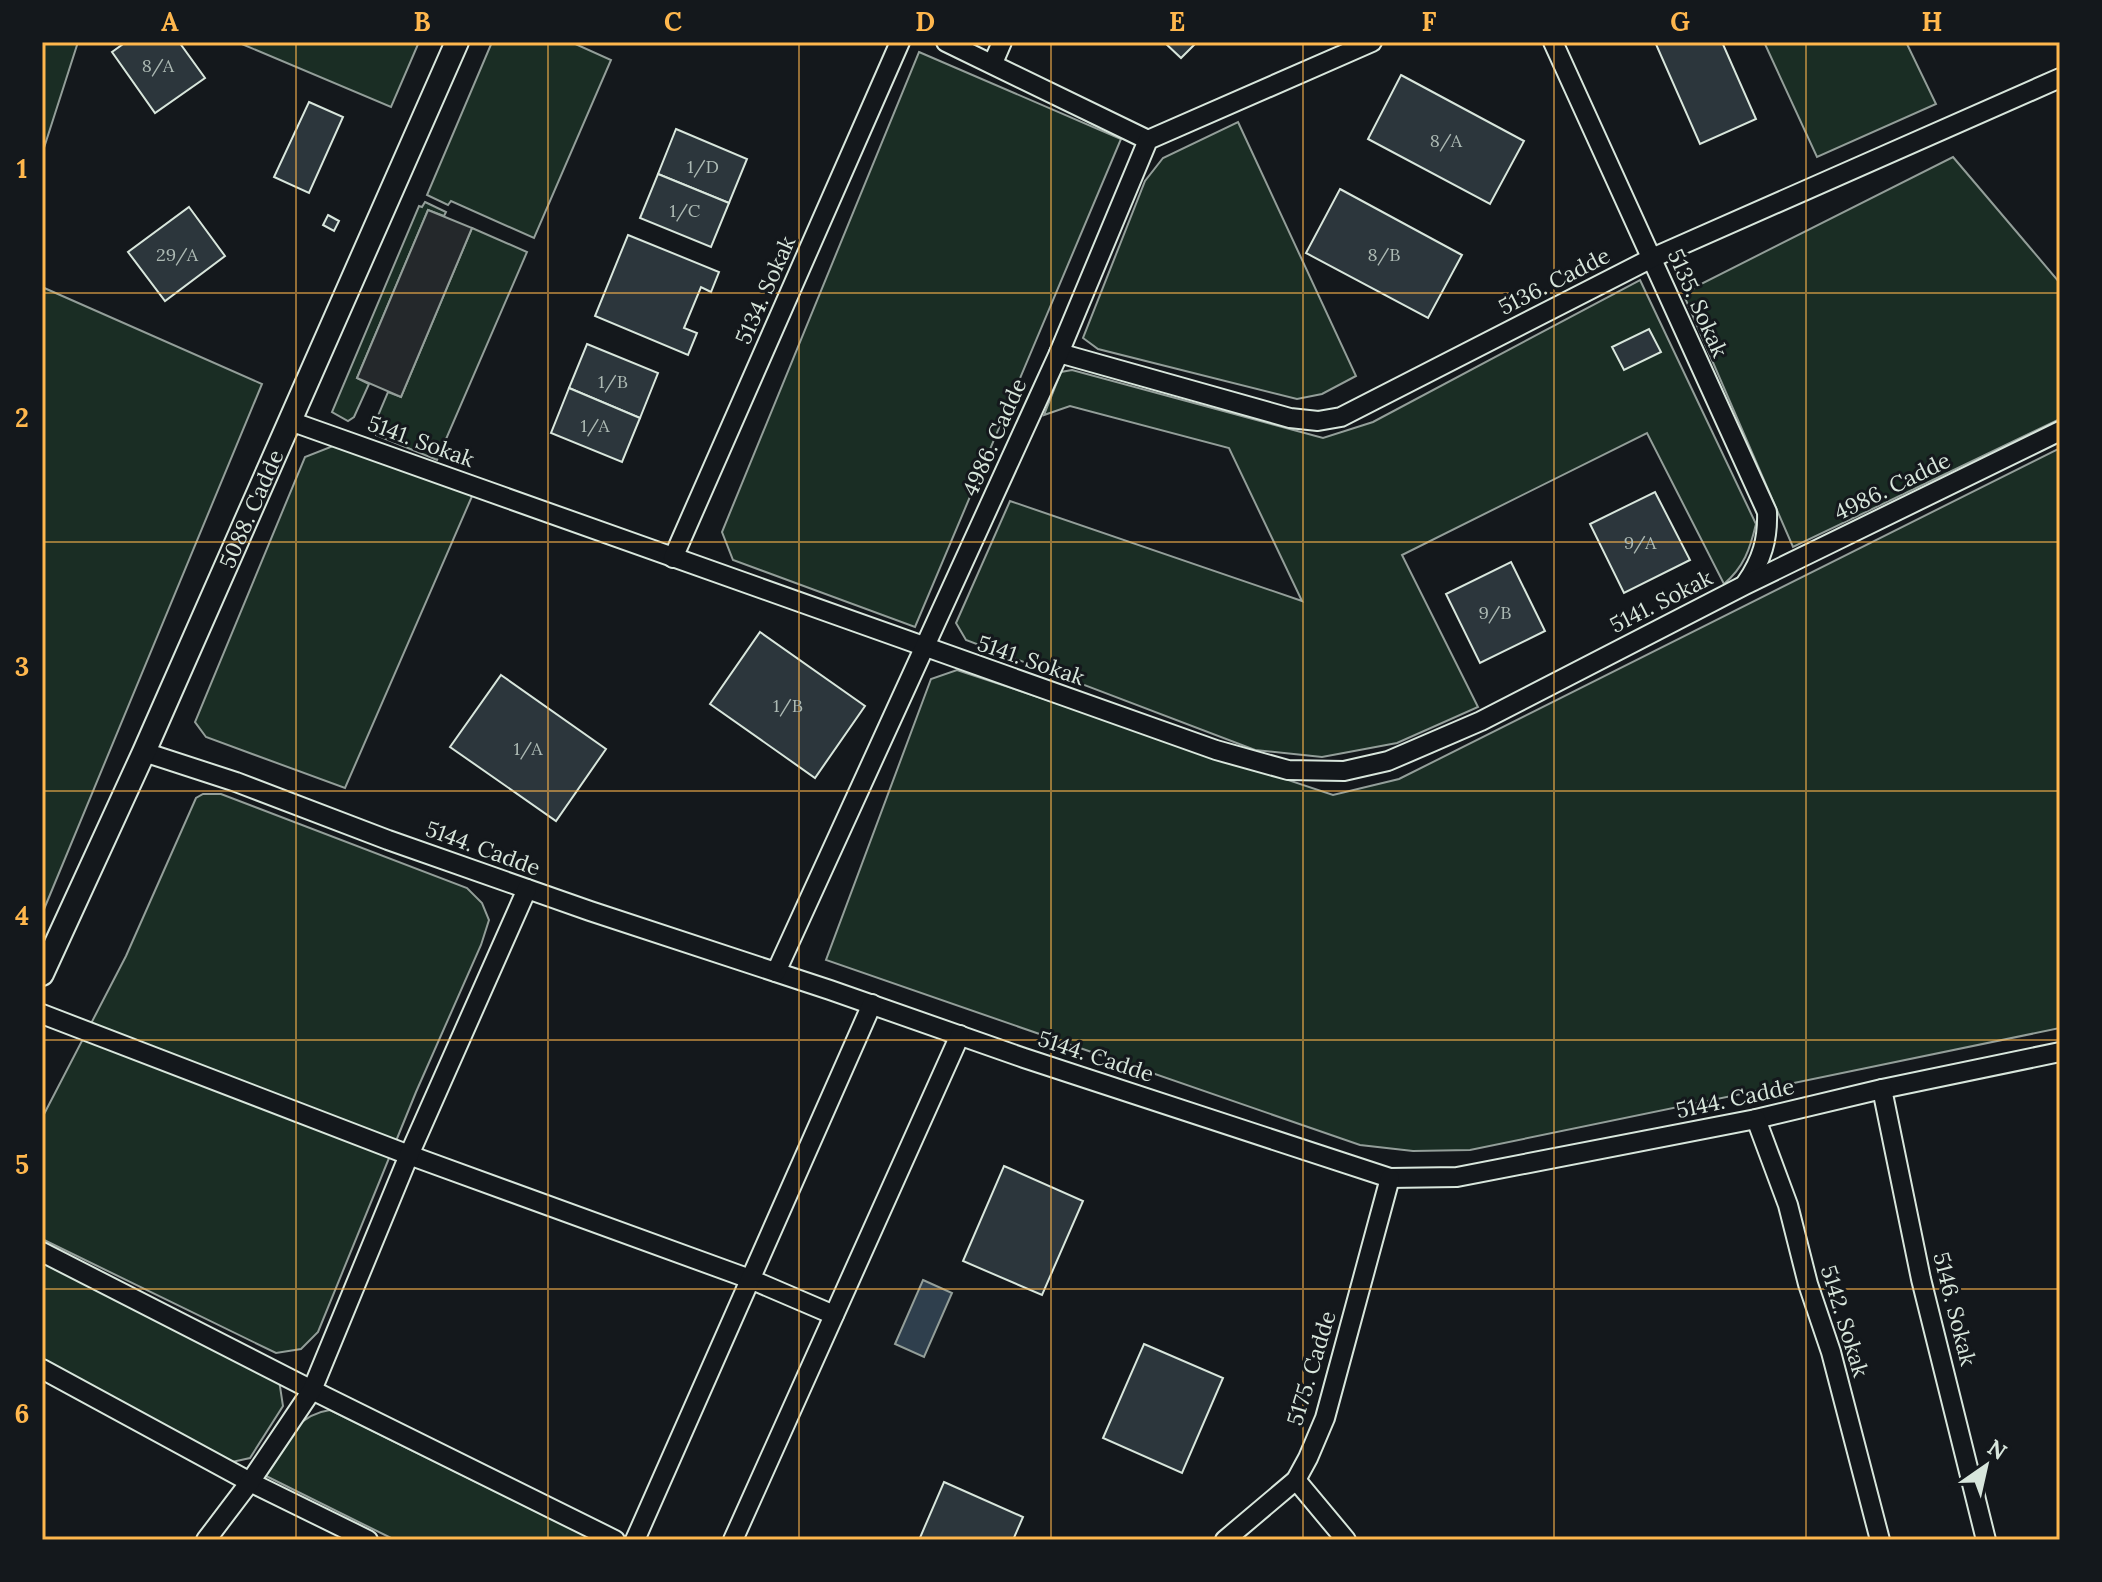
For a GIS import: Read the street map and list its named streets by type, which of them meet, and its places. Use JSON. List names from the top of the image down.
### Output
{
  "streets": {
    "street": [
      "5136. Cadde",
      "5134. Sokak",
      "5135. Sokak",
      "4986. Cadde",
      "5141. Sokak",
      "5088. Cadde",
      "5144. Cadde",
      "5146. Sokak",
      "5142. Sokak",
      "5175. Cadde"
    ]
  },
  "crossings": [
    ["5136. Cadde", "5135. Sokak"],
    ["5136. Cadde", "4986. Cadde"],
    ["5134. Sokak", "5141. Sokak"],
    ["5135. Sokak", "4986. Cadde"],
    ["5135. Sokak", "5141. Sokak"],
    ["4986. Cadde", "5141. Sokak"],
    ["4986. Cadde", "5144. Cadde"],
    ["5141. Sokak", "5088. Cadde"],
    ["5088. Cadde", "5144. Cadde"],
    ["5144. Cadde", "5146. Sokak"],
    ["5144. Cadde", "5142. Sokak"],
    ["5144. Cadde", "5175. Cadde"]
  ],
  "house_numbers": [
    "8/A",
    "8/A",
    "1/D",
    "1/C",
    "29/A",
    "8/B",
    "1/B",
    "1/A",
    "9/A",
    "9/B",
    "1/B",
    "1/A"
  ],
  "north": "top right",
  "grid": {
    "columns": [
      "A",
      "B",
      "C",
      "D",
      "E",
      "F",
      "G",
      "H"
    ],
    "rows": [
      "1",
      "2",
      "3",
      "4",
      "5",
      "6"
    ]
  }
}
